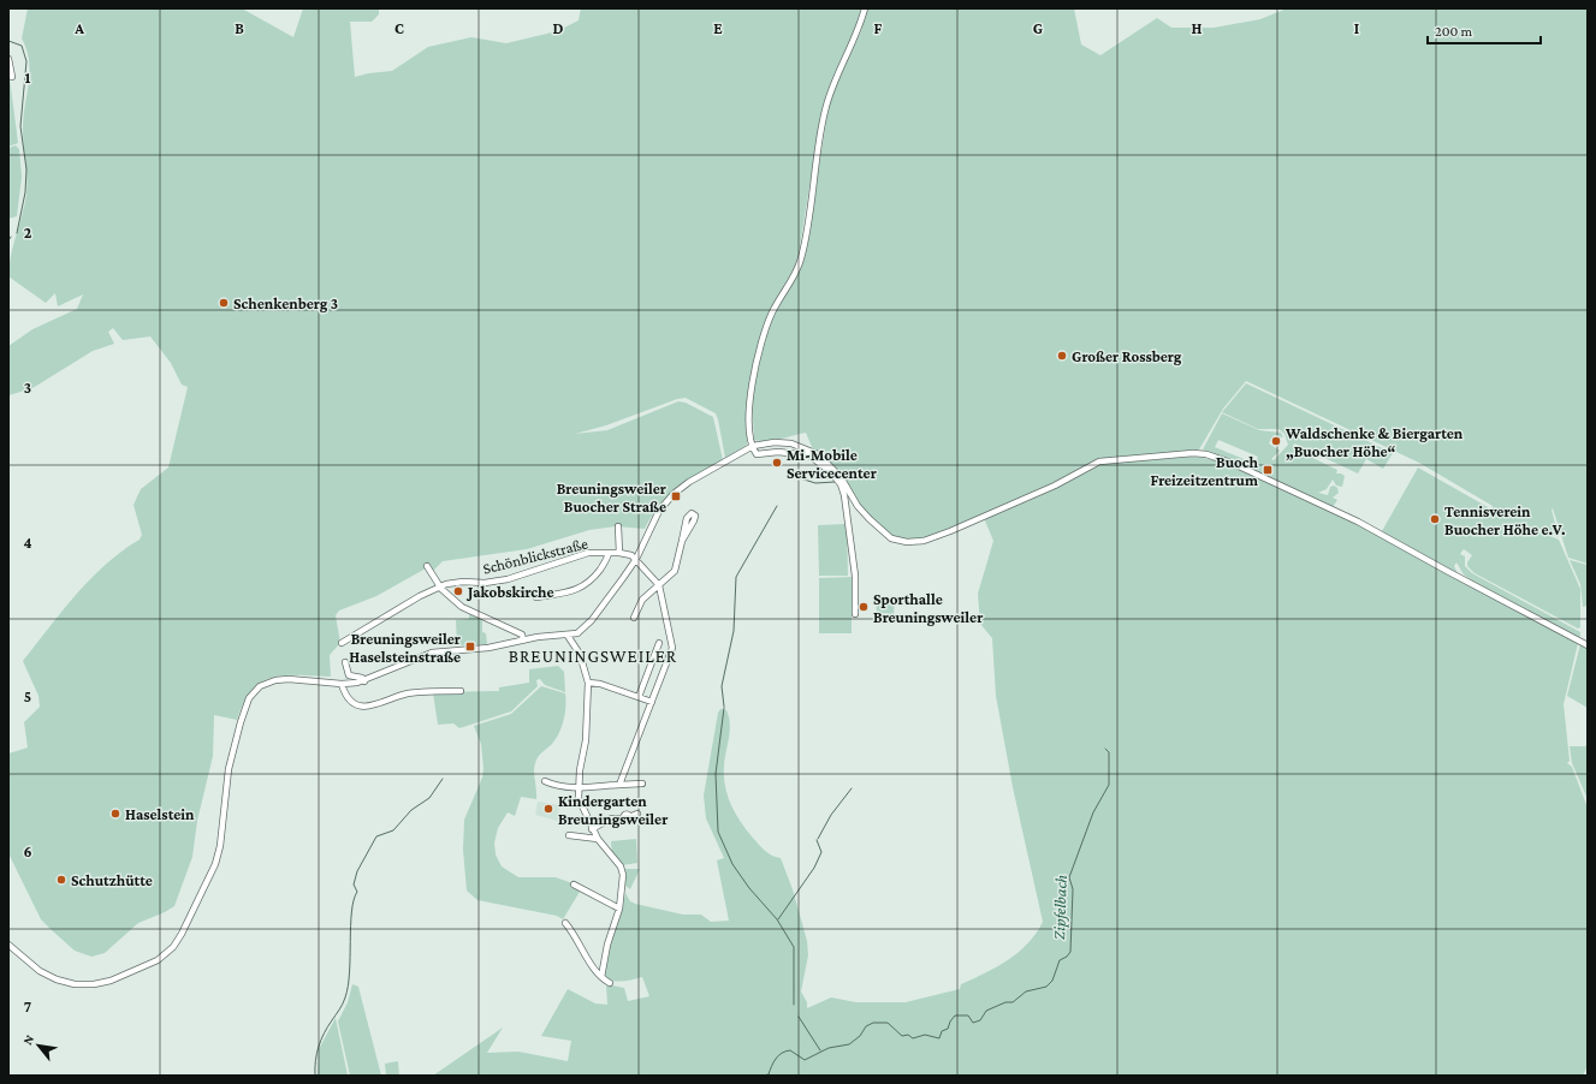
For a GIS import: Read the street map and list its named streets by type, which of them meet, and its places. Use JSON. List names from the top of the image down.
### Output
{
  "streets": {
    "street": ["Schönblickstraße"]
  },
  "districts": ["BREUNINGSWEILER"],
  "water": ["Zipfelbach"],
  "places": {
    "other": [
      "Schenkenberg 3",
      "Großer Rossberg",
      "Waldschenke & Biergarten „Buocher Höhe“",
      "Mi-Mobile Servicecenter",
      "Tennisverein Buocher Höhe e.V.",
      "Jakobskirche",
      "Sporthalle Breuningsweiler",
      "Kindergarten Breuningsweiler",
      "Haselstein",
      "Schutzhütte"
    ],
    "transit": ["Buoch Freizeitzentrum", "Breuningsweiler Buocher Straße", "Breuningsweiler Haselsteinstraße"]
  },
  "scale_bar": "200 m",
  "north": "top left",
  "grid": {
    "columns": [
      "A",
      "B",
      "C",
      "D",
      "E",
      "F",
      "G",
      "H",
      "I"
    ],
    "rows": [
      "1",
      "2",
      "3",
      "4",
      "5",
      "6",
      "7"
    ]
  }
}
